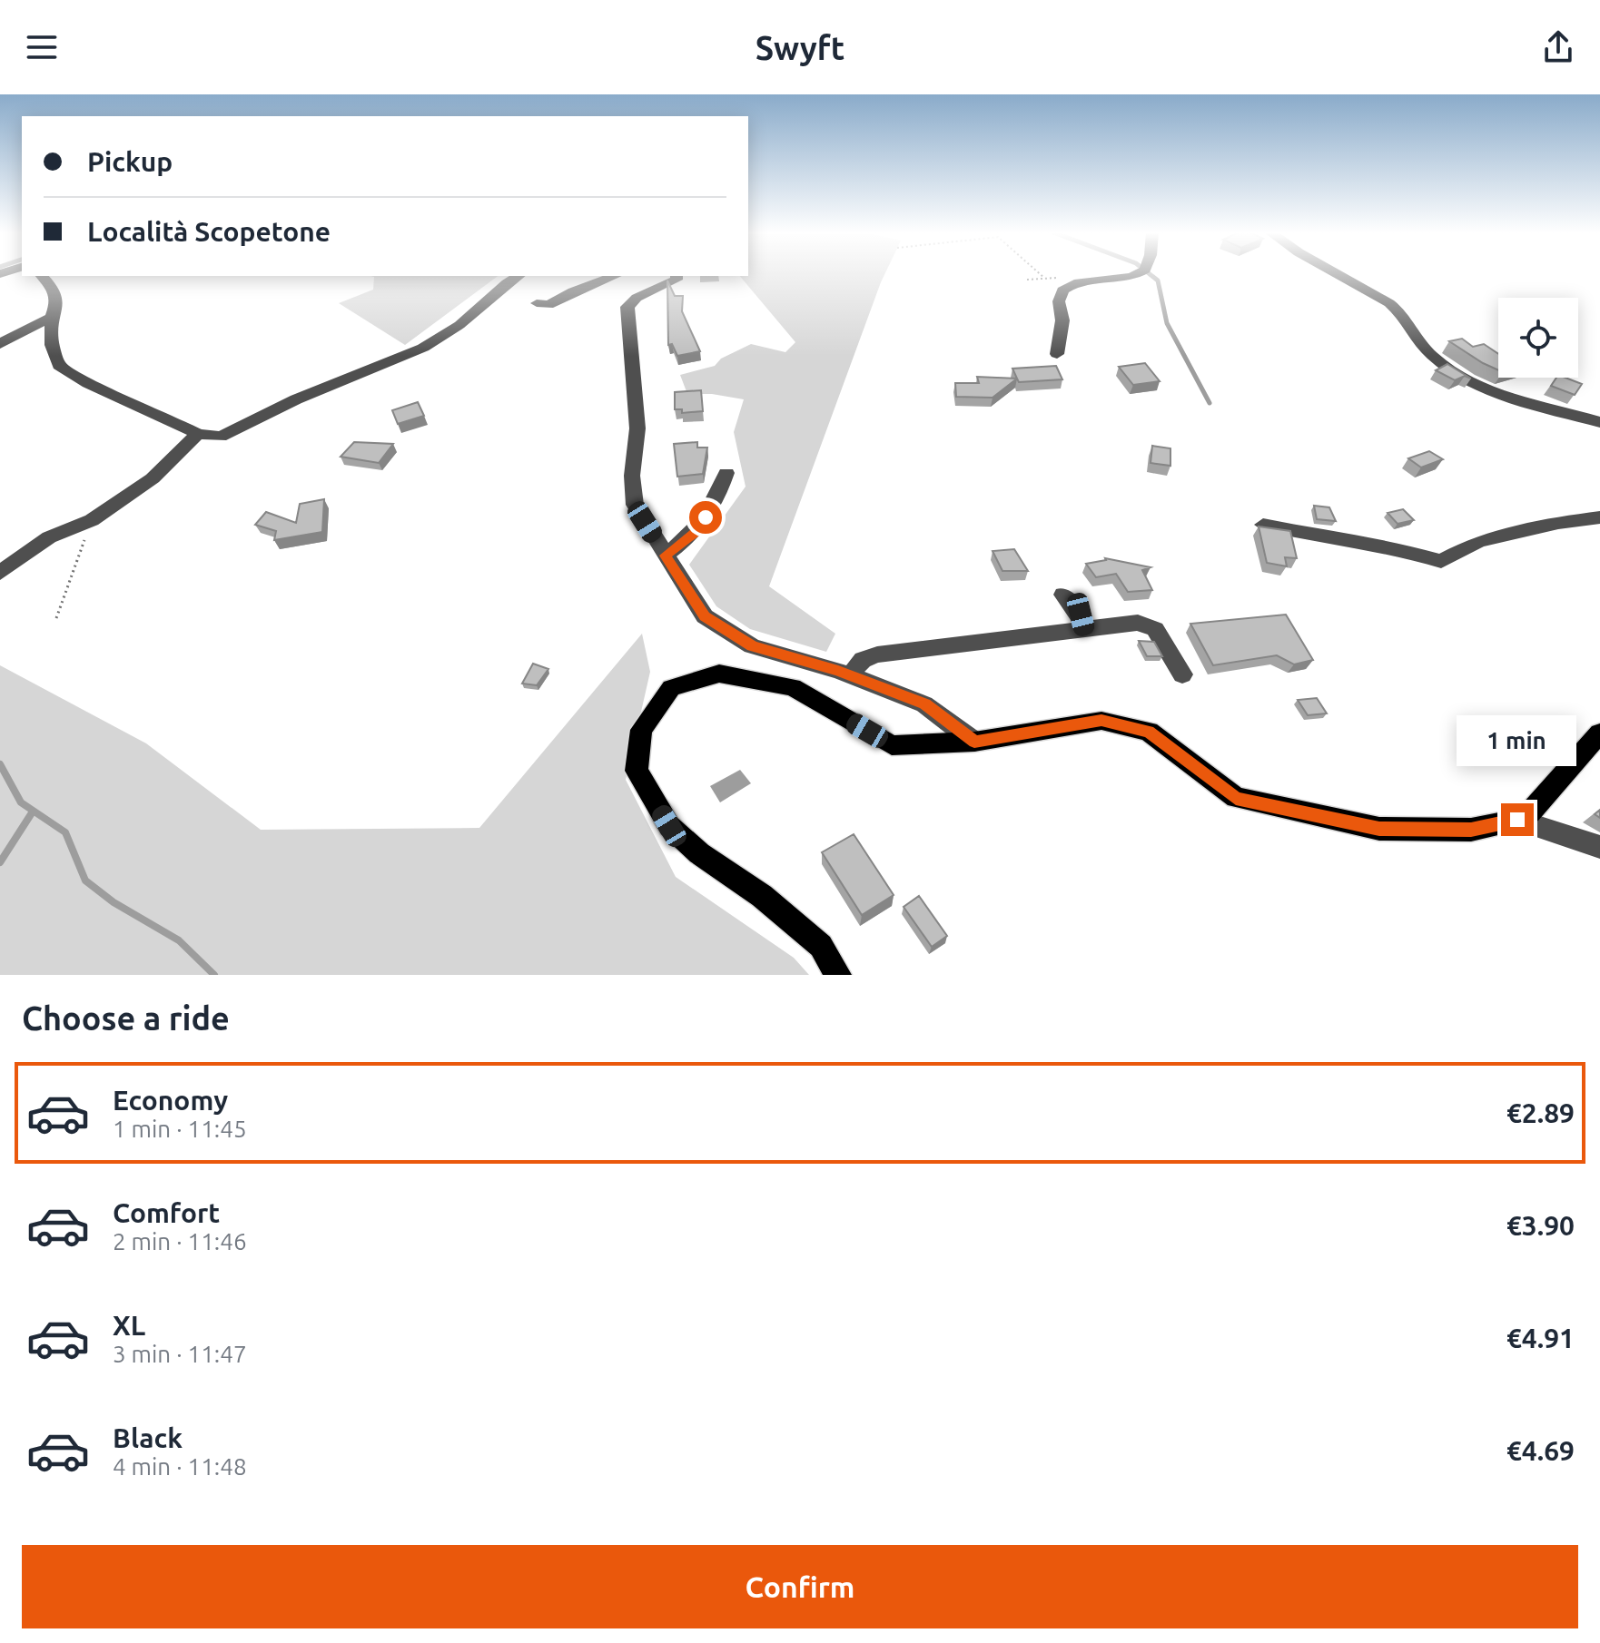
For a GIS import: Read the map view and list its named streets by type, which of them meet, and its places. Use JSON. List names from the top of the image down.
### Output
{
  "page": {
    "header": "Swyft",
    "banner": ["Pickup", "Località Scopetone"],
    "bubble": "1 min",
    "heading": "Choose a ride",
    "list": [
      {
        "name": "Economy",
        "note": "1 min · 11:45",
        "value": "€2.89"
      },
      {
        "name": "Comfort",
        "note": "2 min · 11:46",
        "value": "€3.90"
      },
      {
        "name": "XL",
        "note": "3 min · 11:47",
        "value": "€4.91"
      },
      {
        "name": "Black",
        "note": "4 min · 11:48",
        "value": "€4.69"
      }
    ],
    "buttons": "Confirm"
  }
}
